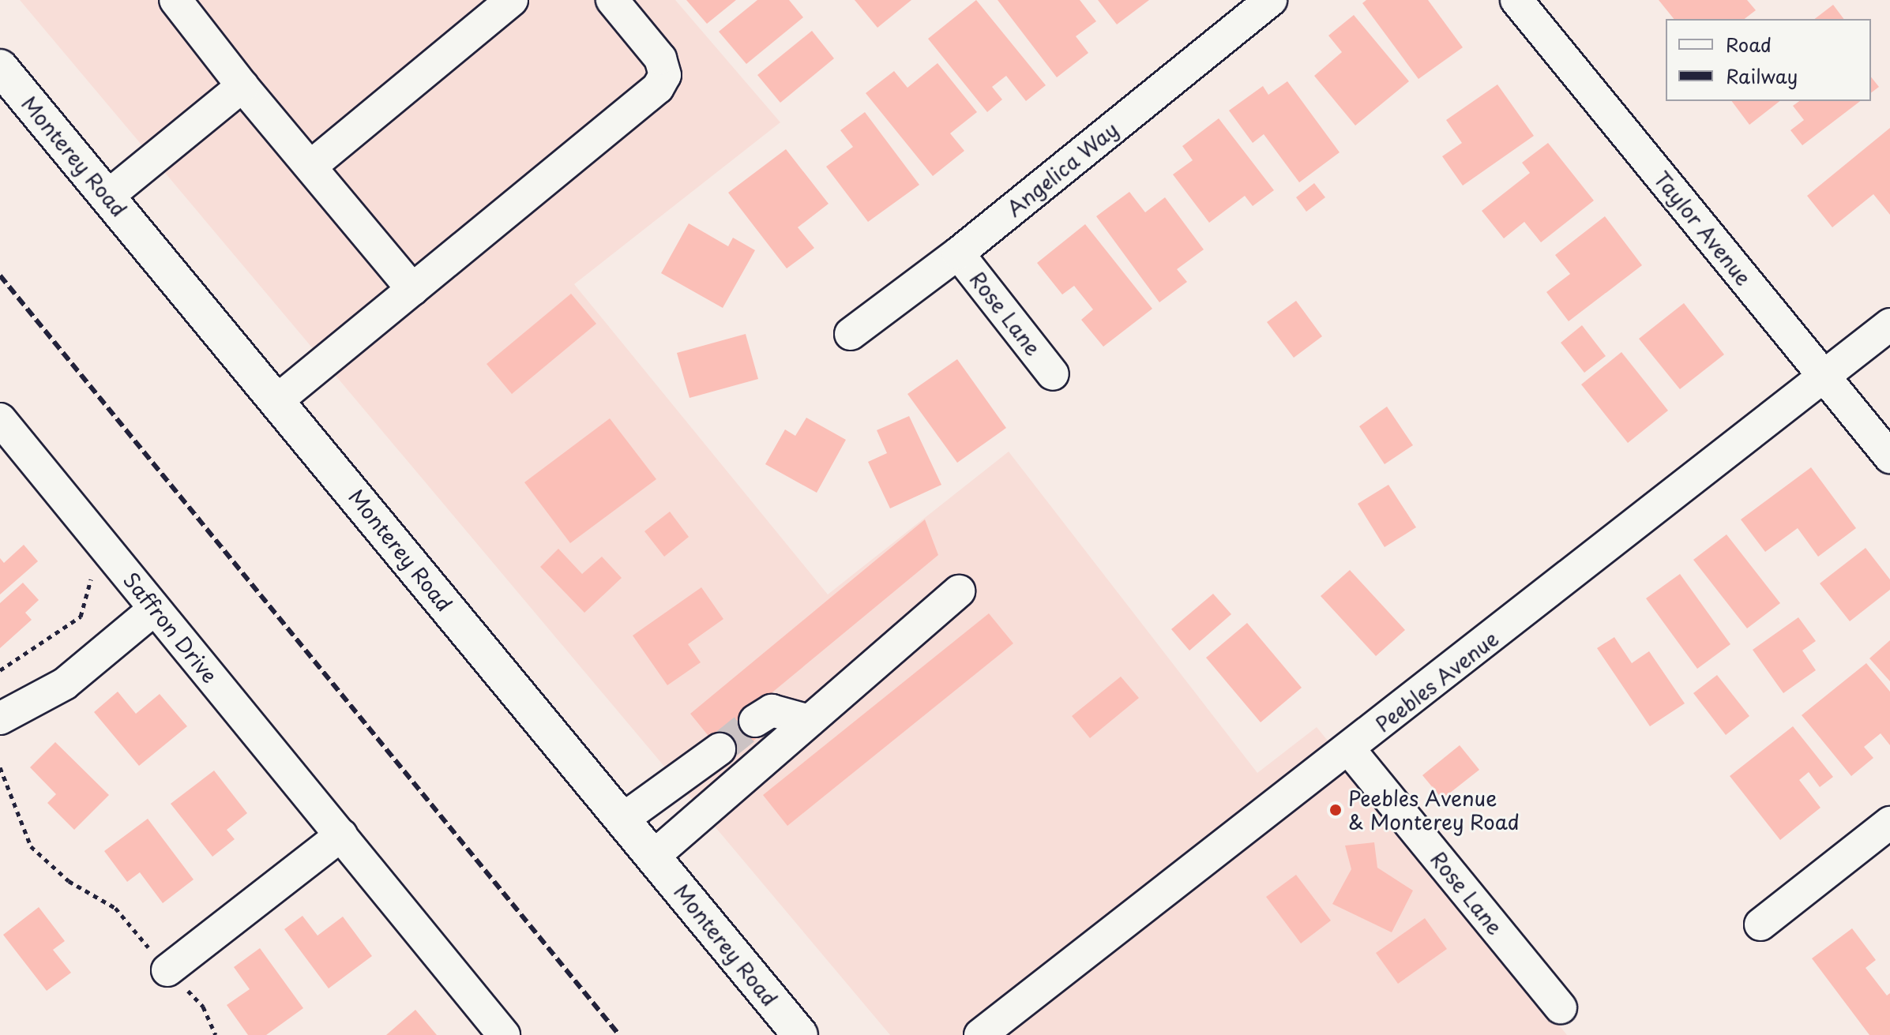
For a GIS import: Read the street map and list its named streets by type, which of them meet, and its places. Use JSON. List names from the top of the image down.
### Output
{
  "streets": {
    "main road": ["Monterey Road"],
    "street": [
      "Angelica Way",
      "Taylor Avenue",
      "Rose Lane",
      "Saffron Drive",
      "Peebles Avenue"
    ]
  },
  "crossings": [
    ["Angelica Way", "Rose Lane"],
    ["Taylor Avenue", "Peebles Avenue"],
    ["Rose Lane", "Peebles Avenue"]
  ],
  "places": ["Peebles Avenue & Monterey Road"],
  "legend": ["Road", "Railway"]
}
